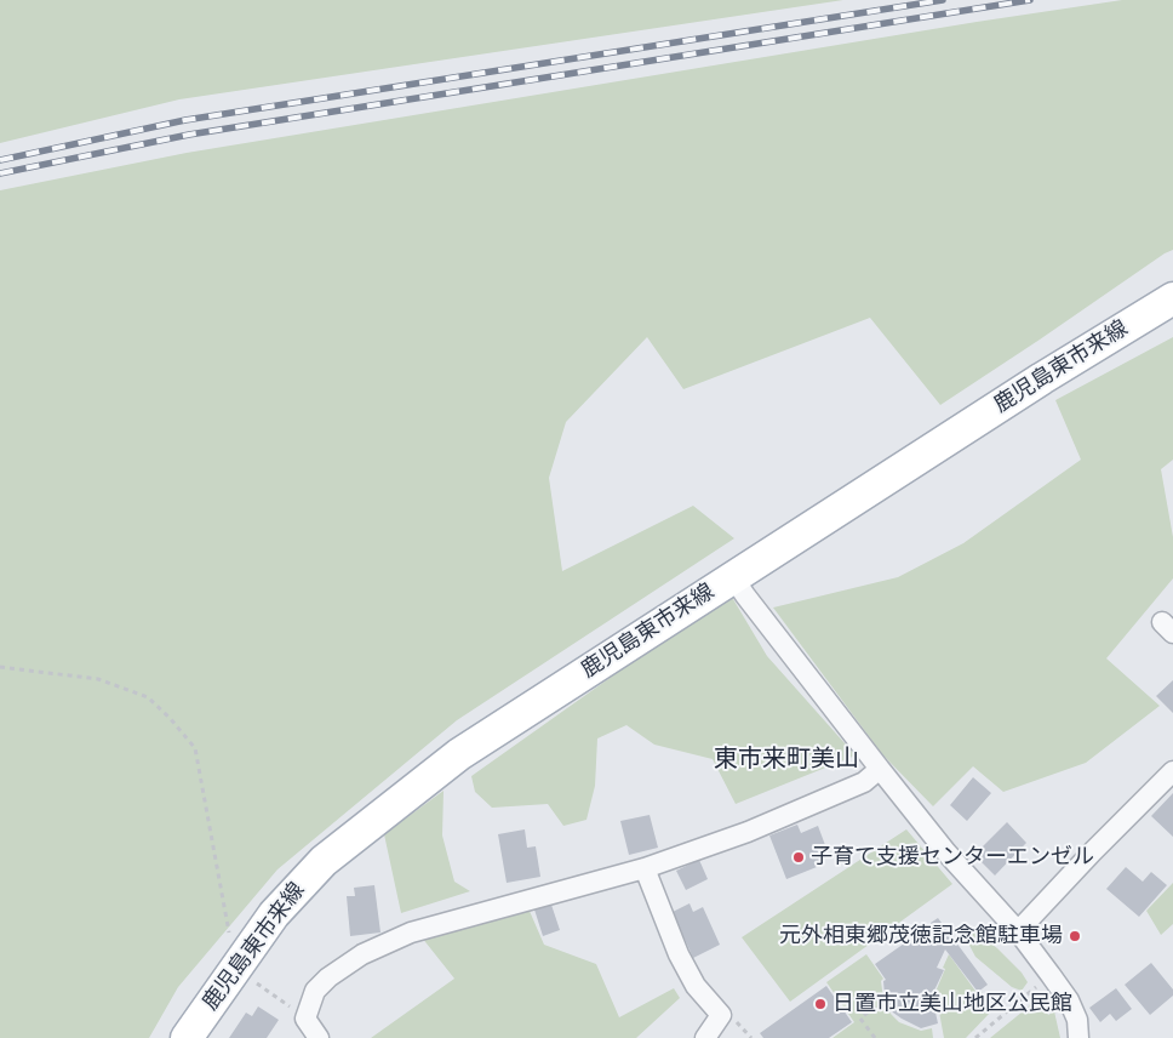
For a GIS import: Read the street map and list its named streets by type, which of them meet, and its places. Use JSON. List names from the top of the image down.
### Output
{
  "streets": {
    "main road": ["鹿児島東市来線"]
  },
  "districts": ["東市来町美山"],
  "places": ["子育て支援センターエンゼル", "元外相東郷茂徳記念館駐車場", "日置市立美山地区公民館"]
}
